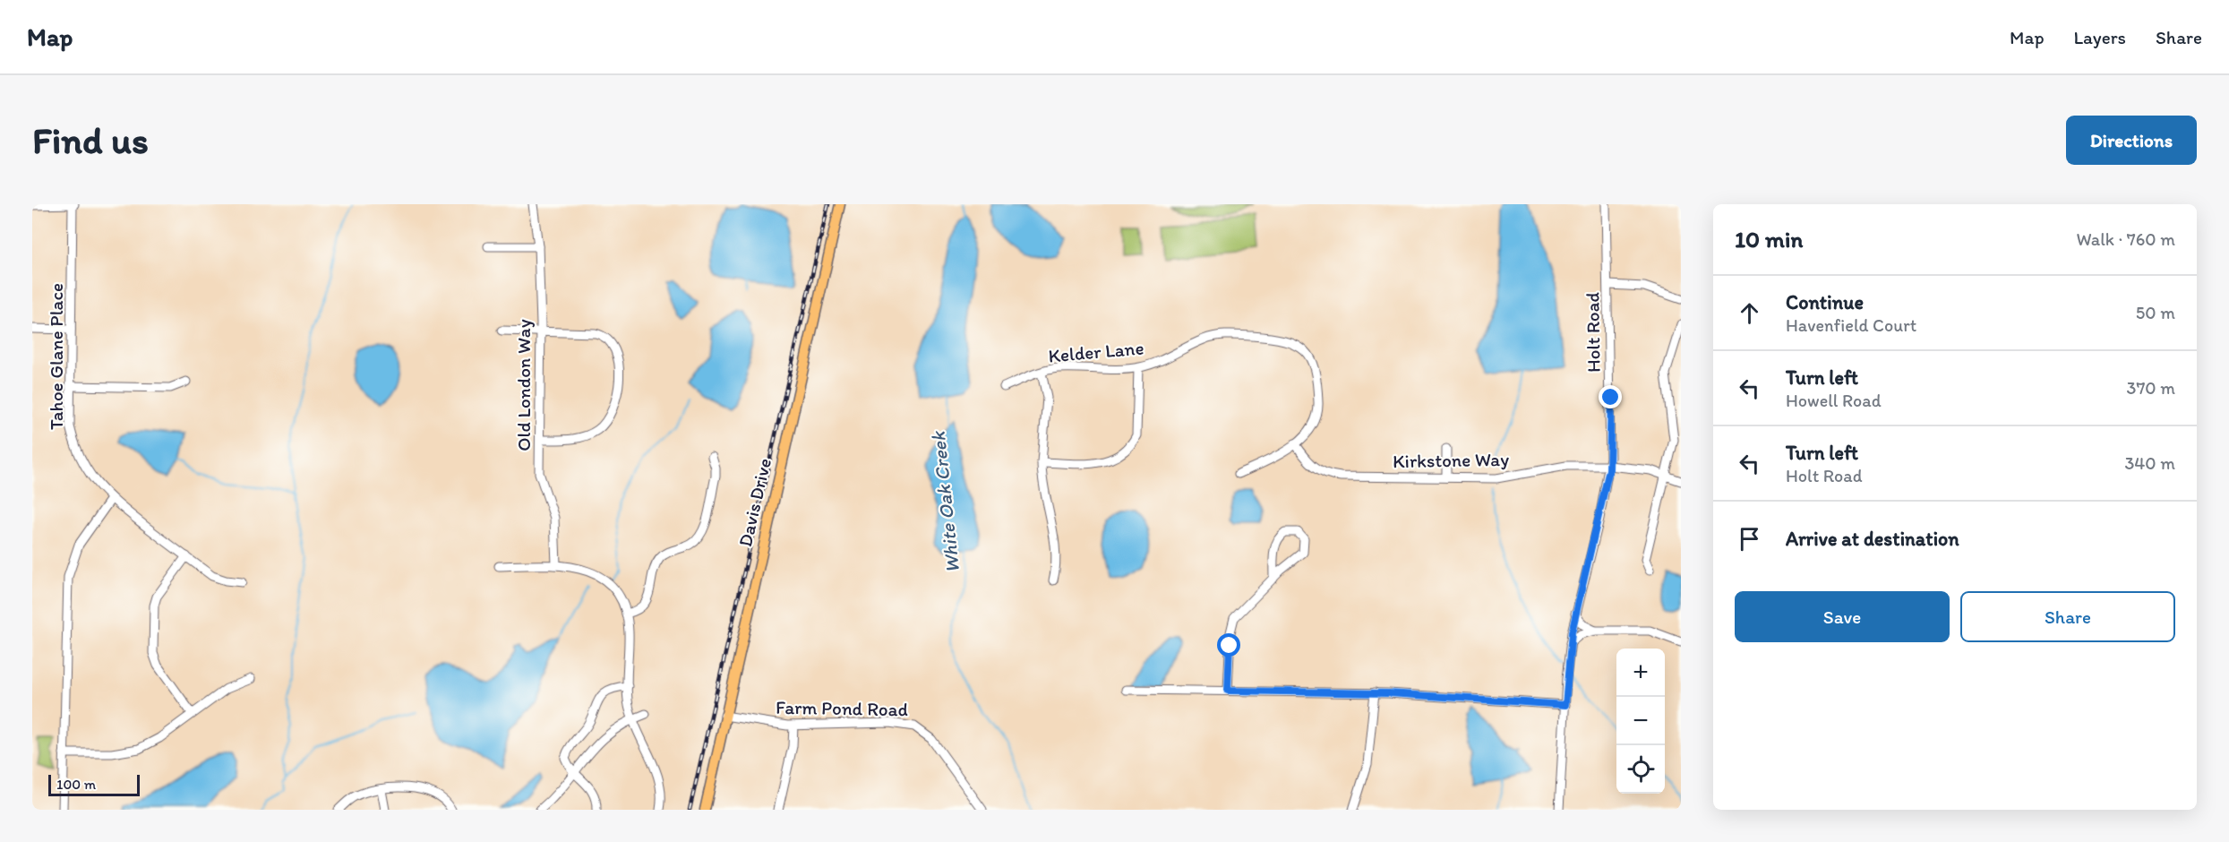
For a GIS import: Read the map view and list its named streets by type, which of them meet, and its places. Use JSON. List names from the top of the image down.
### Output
{
  "streets": {
    "main road": ["Davis Drive"],
    "street": [
      "Holt Road",
      "Kelder Lane",
      "Tahoe Glane Place",
      "Old London Way",
      "Kirkstone Way",
      "Farm Pond Road"
    ]
  },
  "crossings": [
    ["Holt Road", "Kirkstone Way"],
    ["Kelder Lane", "Kirkstone Way"],
    ["Davis Drive", "Farm Pond Road"]
  ],
  "water": ["White Oak Creek"],
  "scale_bar": "100 m",
  "page": {
    "header": "Map",
    "nav": ["Map", "Layers", "Share"],
    "buttons": [
      "Directions",
      ["Save", "Share"]
    ],
    "title": "Find us",
    "heading": ["10 min", "Walk · 760 m"],
    "list": [
      ["Continue", "Havenfield Court", "50 m"],
      ["Turn left", "Howell Road", "370 m"],
      ["Turn left", "Holt Road", "340 m"],
      "Arrive at destination"
    ],
    "map_buttons": ["+", "−"],
    "scale": "100 m"
  }
}
